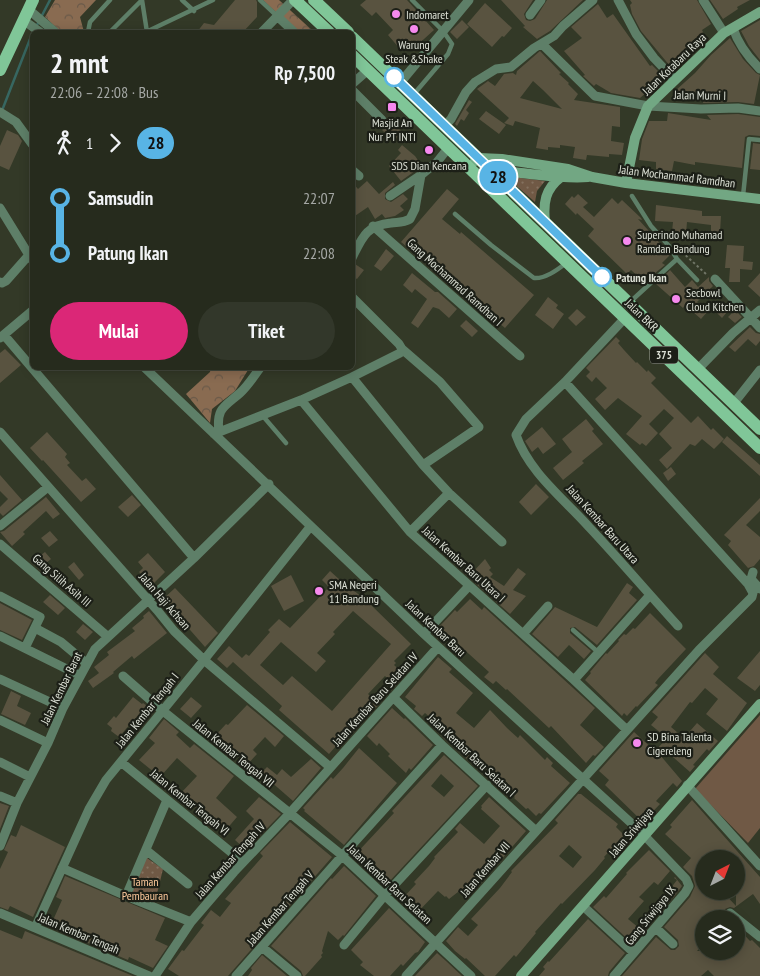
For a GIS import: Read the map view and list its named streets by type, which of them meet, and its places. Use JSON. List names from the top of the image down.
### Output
{
  "streets": {
    "main road": [
      "Jalan Kotabaru Raya",
      "Jalan Mochammad Ramdhan",
      "Jalan BKR",
      "375",
      "Jalan Sriwijaya"
    ],
    "street": [
      "Jalan Murni I",
      "Gang Mochammad Ramdhan I",
      "Jalan Kembar Baru Utara",
      "Jalan Kembar Baru Utara I",
      "Gang Silih Asih III",
      "Jalan Haji Achsan",
      "Jalan Kembar Baru",
      "Jalan Kembar Barat",
      "Jalan Kembar Baru Selatan IV",
      "Jalan Kembar Tengah I",
      "Jalan Kembar Tengah VII",
      "Jalan Kembar Baru Selatan I",
      "Jalan Kembar Tengah VI",
      "Jalan Kembar Tengah IV",
      "Jalan Kembar VII",
      "Jalan Kembar Baru Selatan",
      "Jalan Kembar Tengah V",
      "Gang Sriwijaya IX",
      "Jalan Kembar Tengah"
    ]
  },
  "crossings": [
    ["Jalan Kotabaru Raya", "Jalan Murni I"],
    ["Jalan Kotabaru Raya", "Jalan Mochammad Ramdhan"],
    ["Jalan Mochammad Ramdhan", "Jalan BKR"],
    ["Gang Silih Asih III", "Jalan Kembar Barat"],
    ["Jalan Haji Achsan", "Jalan Kembar Barat"],
    ["Jalan Haji Achsan", "Jalan Kembar Baru Selatan IV"],
    ["Jalan Haji Achsan", "Jalan Kembar Tengah I"],
    ["Jalan Haji Achsan", "Jalan Kembar Tengah IV"],
    ["Jalan Kembar Baru", "Jalan Kembar Barat"],
    ["Jalan Kembar Baru", "Jalan Kembar Baru Selatan IV"],
    ["Jalan Kembar Baru", "Jalan Kembar Tengah I"],
    ["Jalan Kembar Baru", "Jalan Sriwijaya"],
    ["Jalan Kembar Baru", "Jalan Kembar VII"],
    ["Jalan Kembar Baru", "Gang Sriwijaya IX"],
    ["Jalan Kembar Baru Selatan IV", "Jalan Kembar Baru Selatan I"],
    ["Jalan Kembar Baru Selatan IV", "Jalan Kembar Tengah IV"],
    ["Jalan Kembar Tengah I", "Jalan Kembar Tengah VII"],
    ["Jalan Kembar Tengah I", "Jalan Kembar Tengah VI"],
    ["Jalan Kembar Tengah I", "Jalan Kembar Tengah"],
    ["Jalan Kembar Tengah VII", "Jalan Kembar Tengah IV"],
    ["Jalan Kembar Tengah VII", "Jalan Kembar Baru Selatan"],
    ["Jalan Kembar Baru Selatan I", "Jalan Kembar VII"],
    ["Jalan Kembar Baru Selatan I", "Jalan Kembar Tengah V"],
    ["Jalan Kembar Tengah VI", "Jalan Kembar Tengah IV"],
    ["Jalan Kembar Tengah IV", "Jalan Kembar Baru Selatan"],
    ["Jalan Kembar VII", "Jalan Kembar Baru Selatan"],
    ["Jalan Kembar Baru Selatan", "Jalan Kembar Tengah V"]
  ],
  "parks": ["Taman Pembauran"],
  "places": {
    "other": [
      "Indomaret",
      "Warung Steak &Shake",
      "SDS Dian Kencana",
      "Superindo Muhamad Ramdan Bandung",
      "Patung Ikan",
      "Secbowl Cloud Kitchen",
      "SMA Negeri 11 Bandung",
      "SD Bina Talenta Cigereleng"
    ],
    "transit": ["Masjid An Nur PT INTI"]
  },
  "lines": ["bus line 28"],
  "north": "top right",
  "page": {
    "on_map": "28",
    "heading": ["2 mnt", "22:06 – 22:08 · Bus", "Rp 7,500"],
    "legs": ["1", "28"],
    "list": [
      {
        "name": "Samsudin",
        "value": "22:07"
      },
      {
        "name": "Patung Ikan",
        "value": "22:08"
      }
    ],
    "buttons": ["Mulai", "Tiket"]
  }
}
